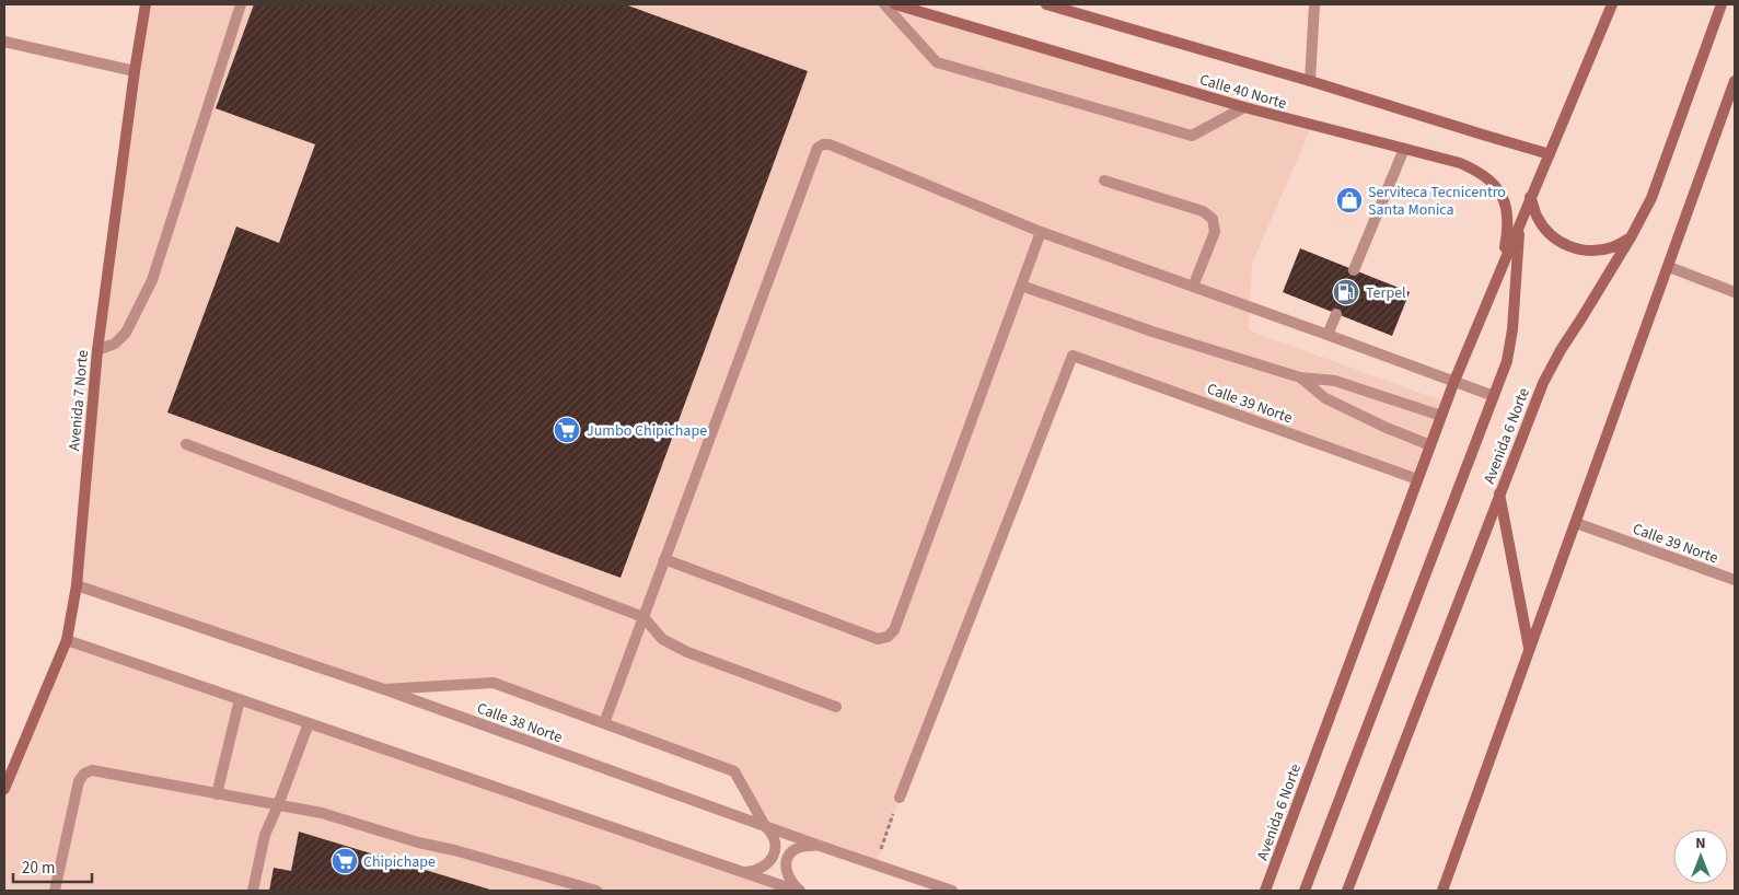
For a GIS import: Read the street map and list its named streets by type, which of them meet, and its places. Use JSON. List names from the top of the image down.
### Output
{
  "streets": {
    "street": [
      "Calle 40 Norte",
      "Avenida 7 Norte",
      "Calle 39 Norte",
      "Avenida 6 Norte",
      "Calle 38 Norte"
    ]
  },
  "crossings": [
    ["Calle 40 Norte", "Avenida 6 Norte"],
    ["Avenida 7 Norte", "Calle 38 Norte"],
    ["Calle 39 Norte", "Avenida 6 Norte"]
  ],
  "places": {
    "shop": ["Serviteca Tecnicentro Santa Monica"],
    "fuel station": ["Terpel"],
    "supermarket": ["Jumbo Chipichape", "Chipichape"]
  },
  "scale_bar": "20 m",
  "north": "top"
}
